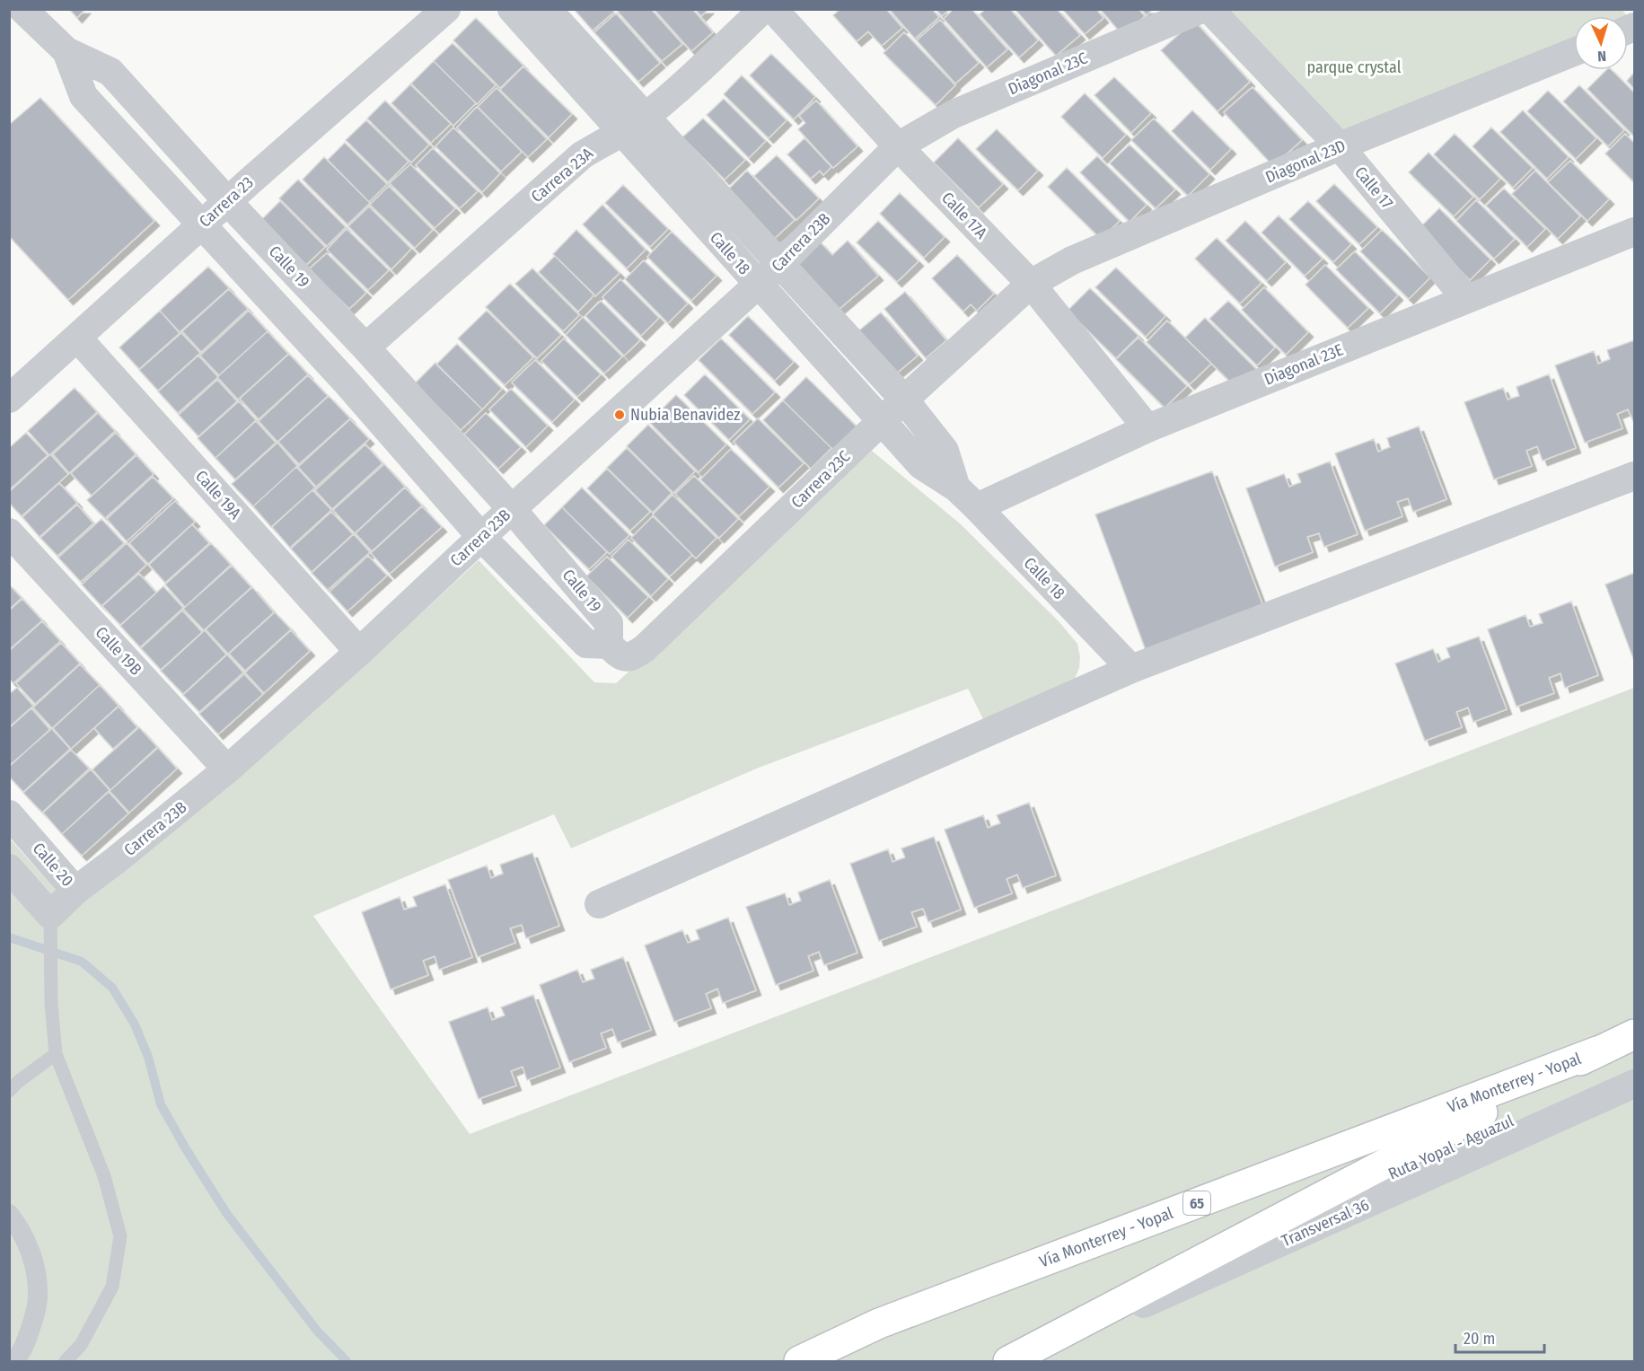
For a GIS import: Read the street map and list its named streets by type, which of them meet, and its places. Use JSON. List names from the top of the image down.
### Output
{
  "streets": {
    "highway": ["Vía Monterrey - Yopal", "65"],
    "street": [
      "Diagonal 23C",
      "Diagonal 23D",
      "Carrera 23A",
      "Calle 17",
      "Carrera 23",
      "Calle 17A",
      "Carrera 23B",
      "Calle 18",
      "Calle 19",
      "Diagonal 23E",
      "Carrera 23C",
      "Calle 19A",
      "Calle 19B",
      "Calle 20"
    ],
    "lane": ["Ruta Yopal - Aguazul"]
  },
  "crossings": [
    ["Diagonal 23C", "Calle 17A"],
    ["Diagonal 23C", "Carrera 23B"],
    ["Diagonal 23D", "Calle 17"],
    ["Diagonal 23D", "Calle 17A"],
    ["Diagonal 23D", "Carrera 23C"],
    ["Carrera 23A", "Calle 18"],
    ["Carrera 23A", "Calle 19"],
    ["Calle 17", "Diagonal 23E"],
    ["Carrera 23", "Calle 19"],
    ["Carrera 23", "Calle 19A"],
    ["Calle 17A", "Carrera 23B"],
    ["Calle 17A", "Diagonal 23E"],
    ["Calle 17A", "Carrera 23C"],
    ["Carrera 23B", "Calle 18"],
    ["Carrera 23B", "Calle 19"],
    ["Carrera 23B", "Calle 19A"],
    ["Carrera 23B", "Calle 19B"],
    ["Carrera 23B", "Calle 20"],
    ["Calle 18", "Diagonal 23E"],
    ["Calle 18", "Carrera 23C"],
    ["Calle 19", "Carrera 23C"]
  ],
  "parks": ["parque crystal"],
  "places": ["Nubia Benavidez"],
  "scale_bar": "20 m",
  "north": "bottom"
}
